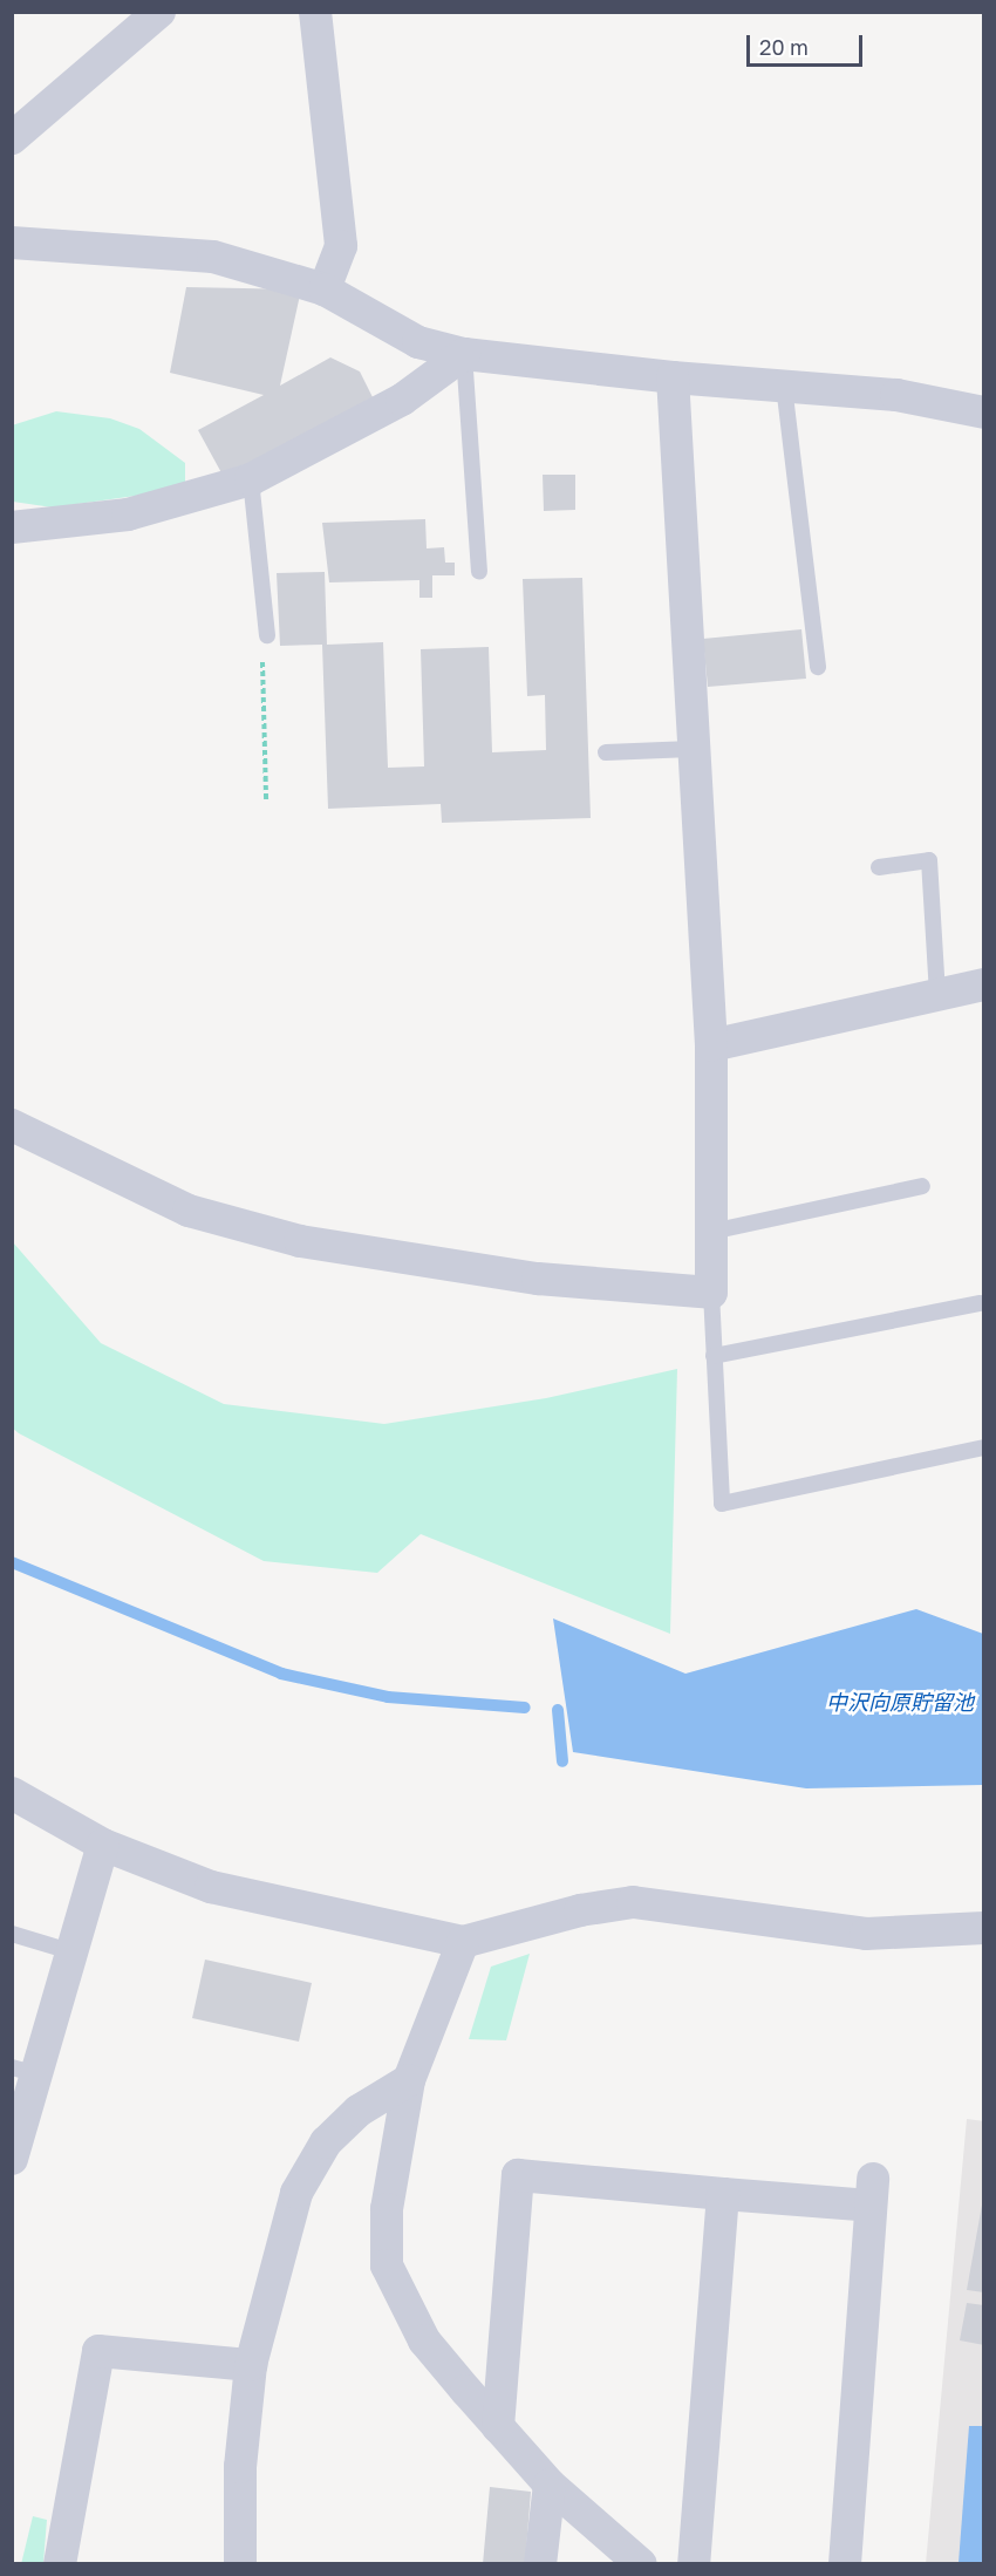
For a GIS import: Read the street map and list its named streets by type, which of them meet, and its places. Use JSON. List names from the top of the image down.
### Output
{
  "water": ["中沢向原貯留池"],
  "scale_bar": "20 m"
}
